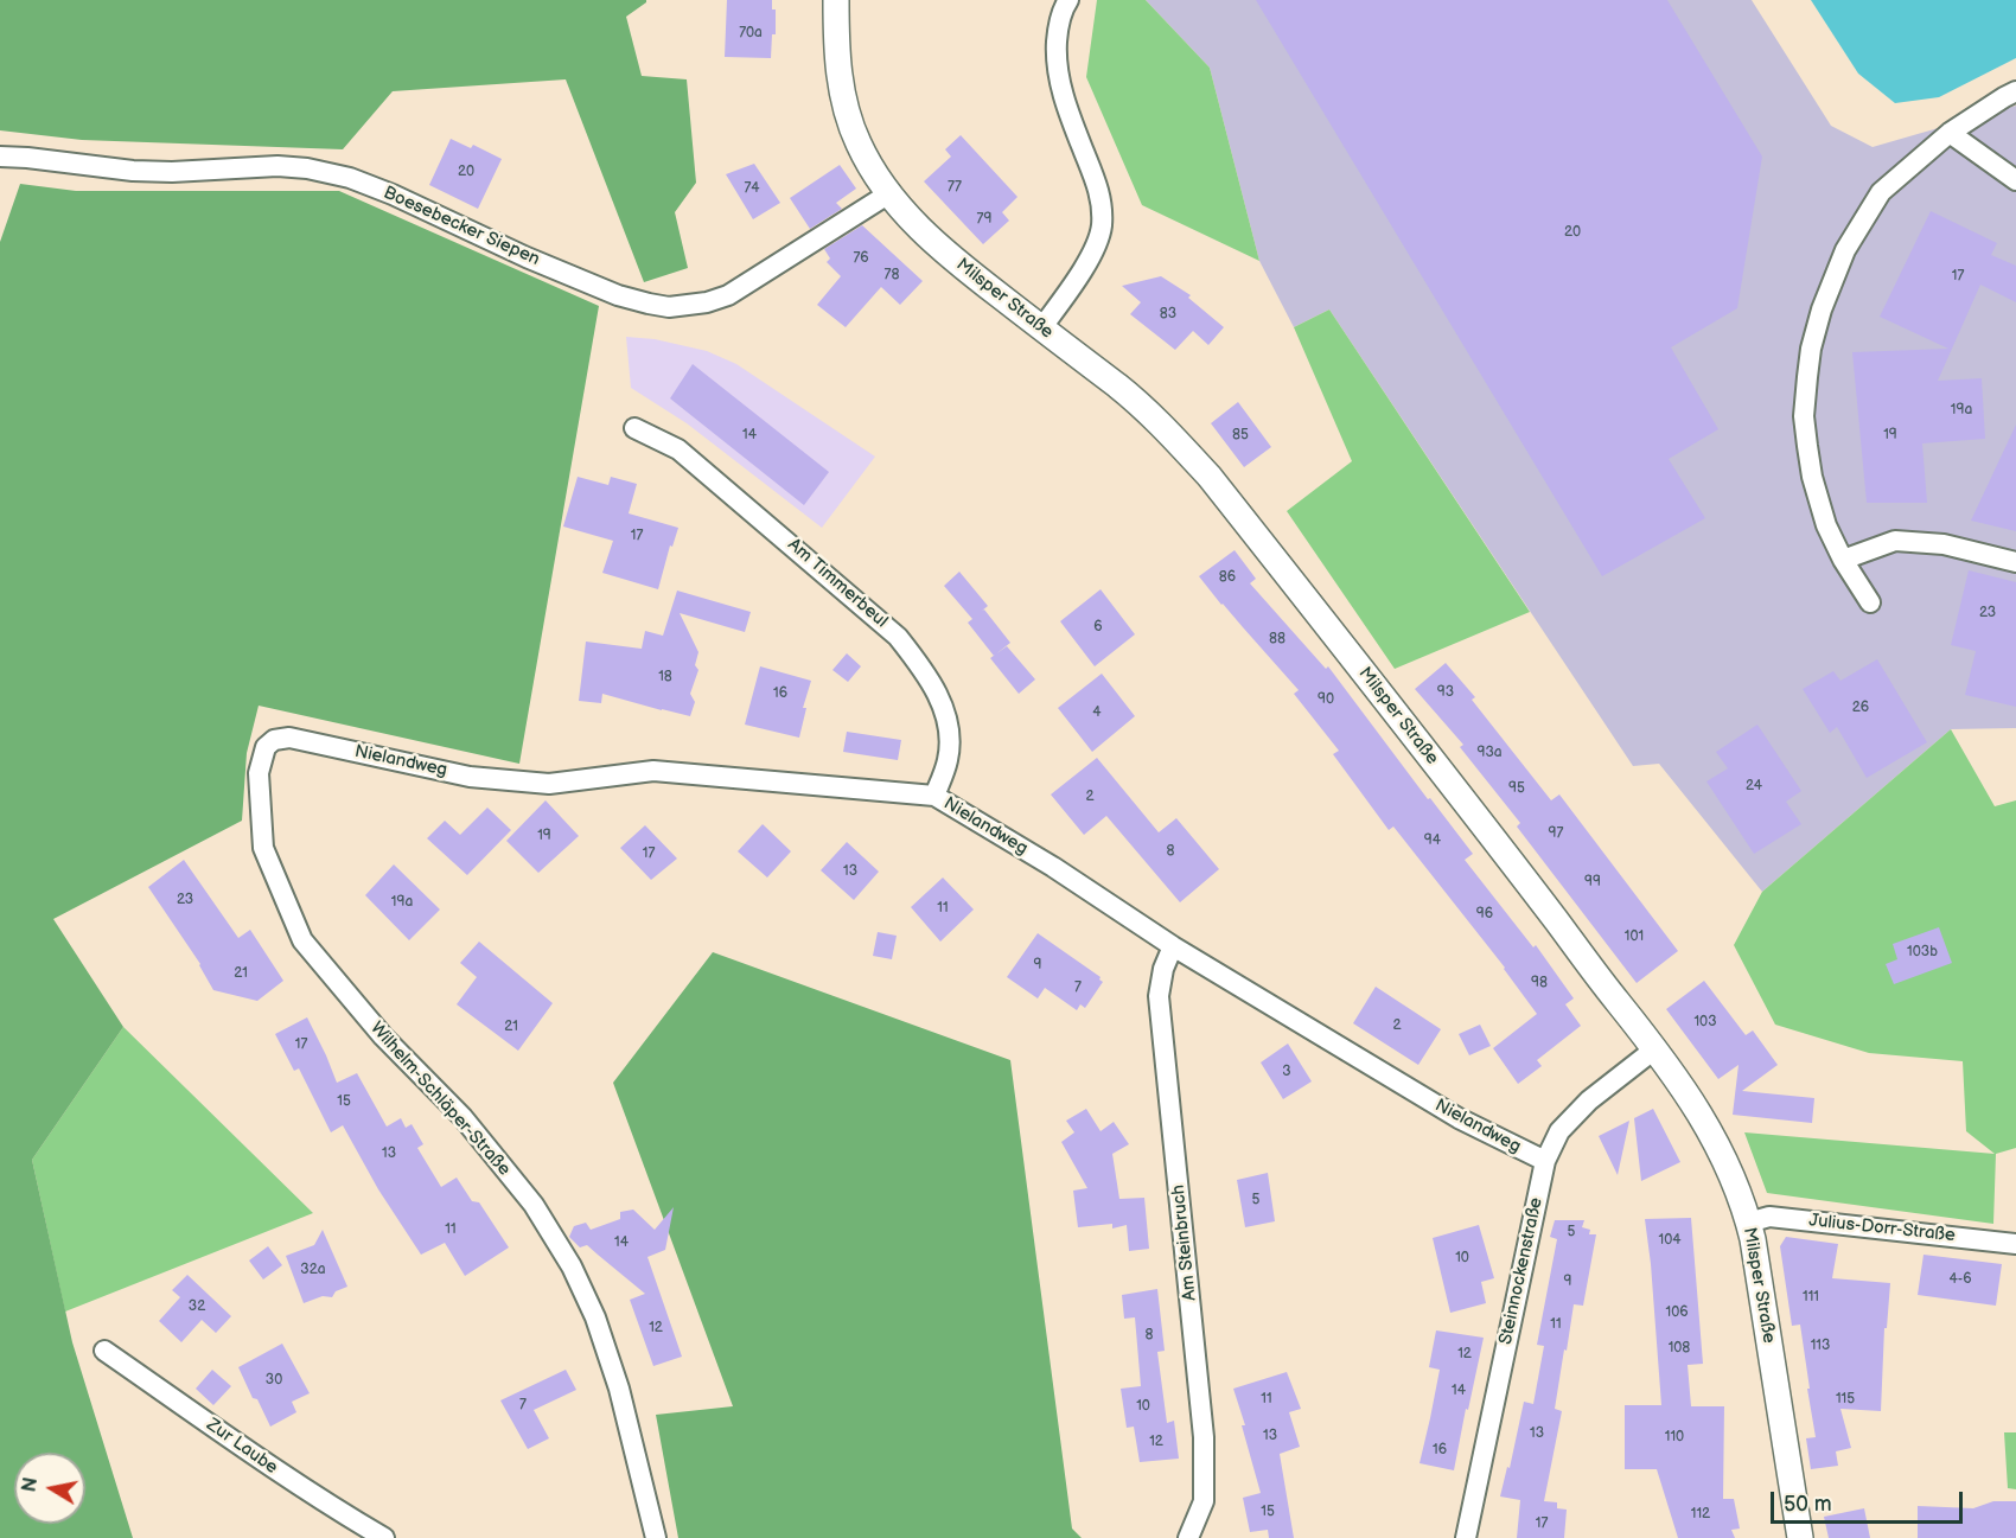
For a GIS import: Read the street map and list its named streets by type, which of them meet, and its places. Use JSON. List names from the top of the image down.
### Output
{
  "streets": {
    "street": [
      "Boesebecker Siepen",
      "Milsper Straße",
      "Am Timmerbeul",
      "Nielandweg",
      "Wilhelm-Schläper-Straße",
      "Julius-Dorr-Straße",
      "Am Steinbruch",
      "Steinnockenstraße",
      "Zur Laube"
    ]
  },
  "crossings": [
    ["Boesebecker Siepen", "Milsper Straße"],
    ["Milsper Straße", "Julius-Dorr-Straße"],
    ["Milsper Straße", "Steinnockenstraße"],
    ["Am Timmerbeul", "Nielandweg"],
    ["Nielandweg", "Wilhelm-Schläper-Straße"],
    ["Nielandweg", "Am Steinbruch"],
    ["Nielandweg", "Steinnockenstraße"]
  ],
  "house_numbers": [
    "70a",
    "20",
    "77",
    "74",
    "79",
    "20",
    "76",
    "78",
    "17",
    "83",
    "19a",
    "14",
    "85",
    "19",
    "17",
    "86",
    "23",
    "6",
    "88",
    "18",
    "93",
    "16",
    "90",
    "26",
    "4",
    "93a",
    "24",
    "95",
    "2",
    "97",
    "19",
    "94",
    "8",
    "17",
    "13",
    "99",
    "23",
    "19a",
    "11",
    "96",
    "101",
    "103b",
    "9",
    "21",
    "98",
    "7",
    "103",
    "2",
    "21",
    "17",
    "3",
    "15",
    "13",
    "5",
    "11",
    "5",
    "104",
    "14",
    "10",
    "32a",
    "4-6",
    "9",
    "111",
    "32",
    "106",
    "11",
    "12",
    "8",
    "113",
    "108",
    "12",
    "30",
    "14",
    "11",
    "115",
    "7",
    "10",
    "13",
    "13",
    "110",
    "12",
    "16",
    "15",
    "112",
    "17"
  ],
  "scale_bar": "50 m",
  "north": "left"
}
